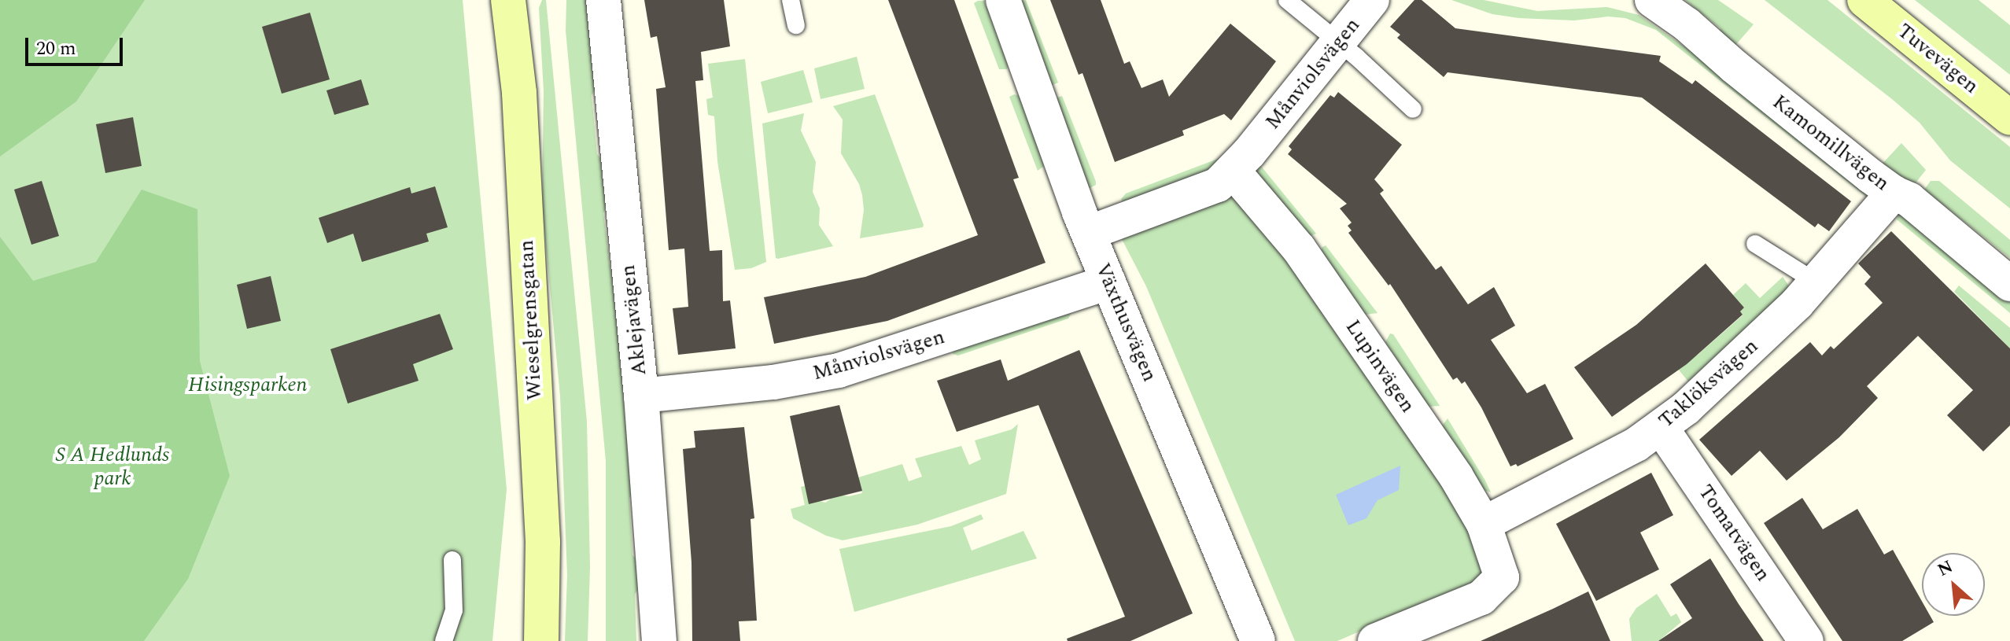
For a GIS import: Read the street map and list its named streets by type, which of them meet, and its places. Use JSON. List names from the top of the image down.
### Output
{
  "streets": {
    "street": [
      "Tuvevägen",
      "Månviolsvägen",
      "Kamomillvägen",
      "Wieselgrensgatan",
      "Aklejavägen",
      "Växthusvägen",
      "Lupinvägen",
      "Taklöksvägen",
      "Tomatvägen"
    ]
  },
  "crossings": [
    ["Månviolsvägen", "Aklejavägen"],
    ["Månviolsvägen", "Växthusvägen"],
    ["Månviolsvägen", "Lupinvägen"],
    ["Kamomillvägen", "Taklöksvägen"],
    ["Lupinvägen", "Taklöksvägen"],
    ["Taklöksvägen", "Tomatvägen"]
  ],
  "parks": ["Hisingsparken", "S A Hedlunds park"],
  "scale_bar": "20 m",
  "north": "top left"
}
